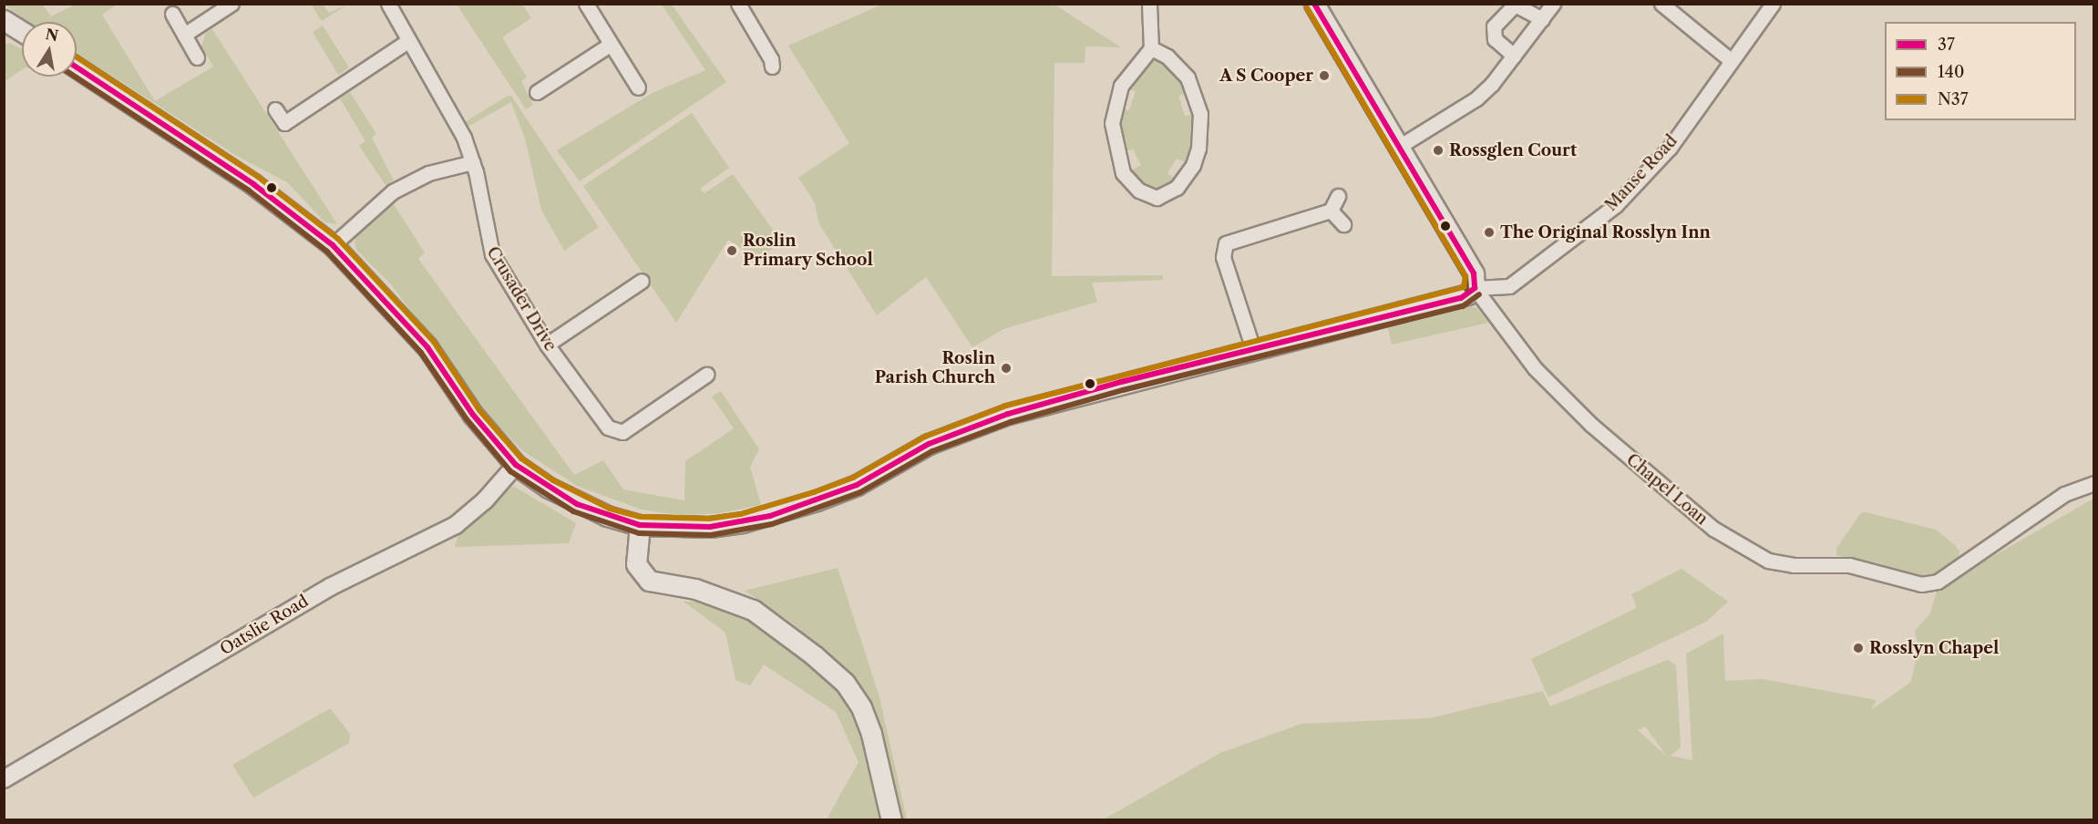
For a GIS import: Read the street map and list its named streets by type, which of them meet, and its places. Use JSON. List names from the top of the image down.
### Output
{
  "streets": {
    "street": [
      "Manse Road",
      "Crusader Drive",
      "Chapel Loan",
      "Oatslie Road"
    ]
  },
  "crossings": [
    ["Manse Road", "Chapel Loan"]
  ],
  "places": [
    "A S Cooper",
    "Rossglen Court",
    "The Original Rosslyn Inn",
    "Roslin Primary School",
    "Roslin Parish Church",
    "Rosslyn Chapel"
  ],
  "lines": ["transit line 37", "transit line 140", "transit line N37"],
  "legend": ["37", "140", "N37"],
  "north": "top"
}
